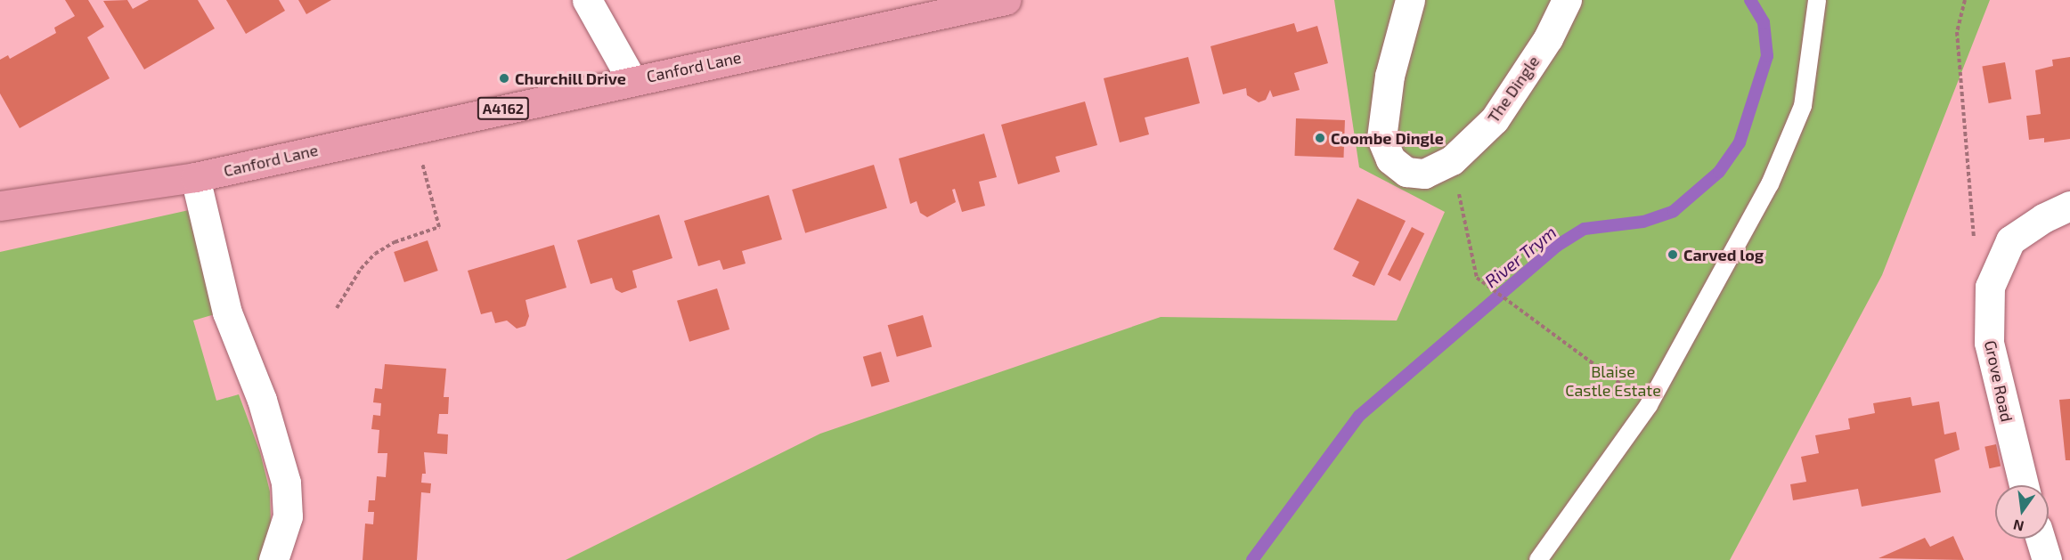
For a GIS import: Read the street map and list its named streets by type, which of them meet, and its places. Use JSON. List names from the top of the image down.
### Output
{
  "streets": {
    "main road": ["Canford Lane", "A4162"],
    "street": ["The Dingle", "Grove Road"]
  },
  "water": ["River Trym"],
  "parks": ["Blaise Castle Estate"],
  "places": ["Churchill Drive", "Coombe Dingle", "Carved log"],
  "north": "bottom"
}
